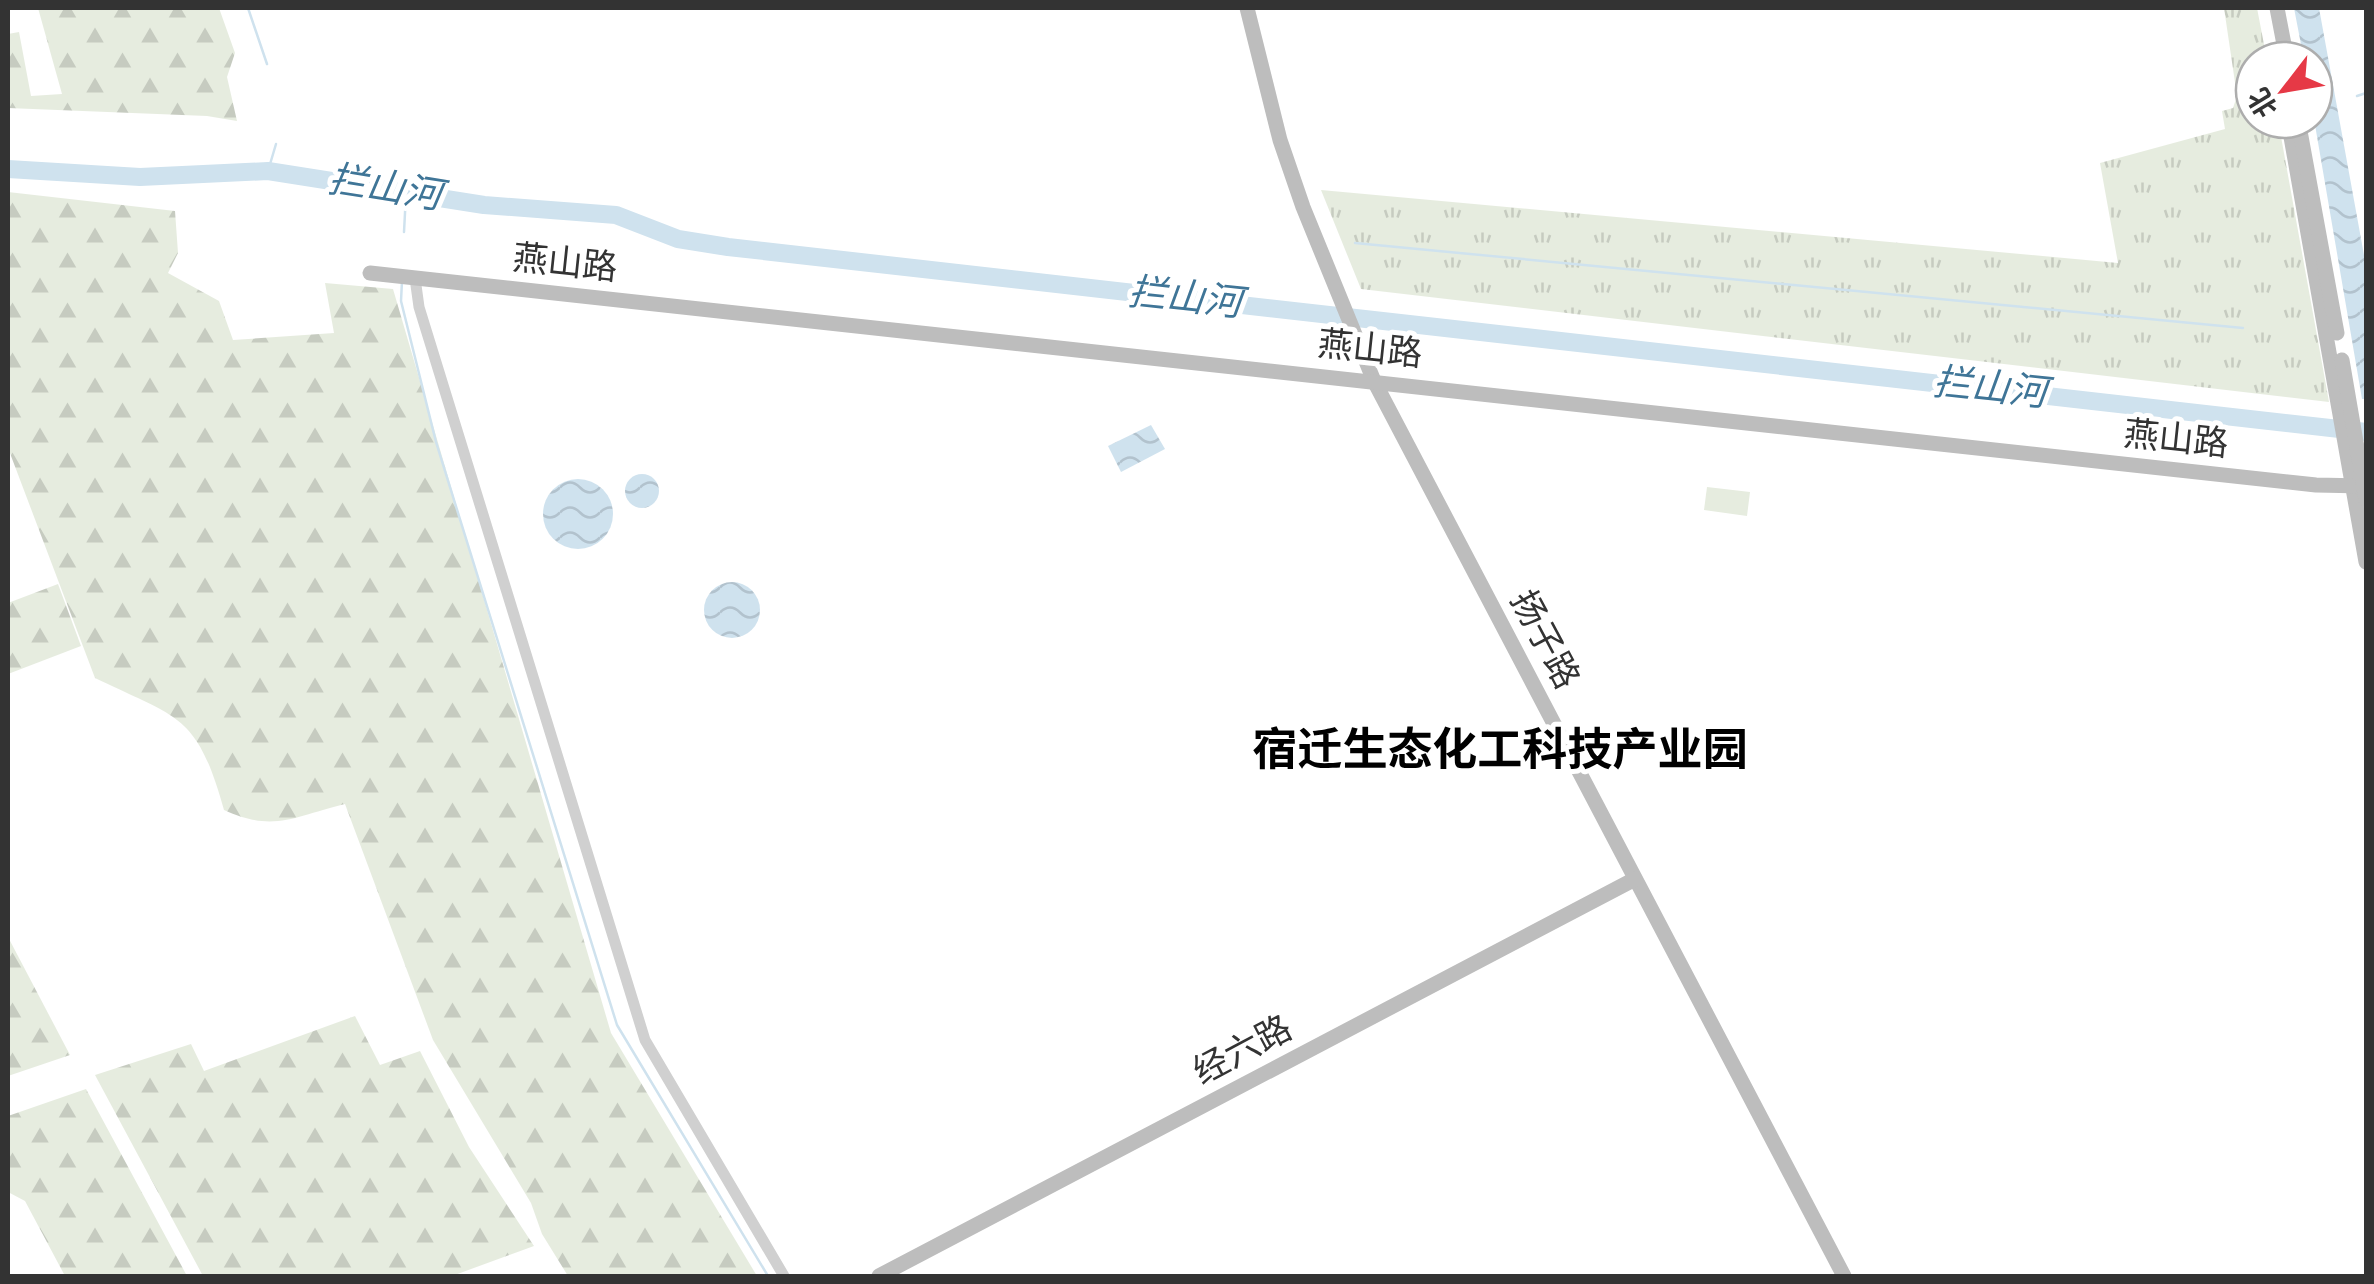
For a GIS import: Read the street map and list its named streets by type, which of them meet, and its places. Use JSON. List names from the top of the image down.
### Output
{
  "streets": {
    "street": ["燕山路", "扬子路", "经六路"]
  },
  "crossings": [
    ["燕山路", "扬子路"],
    ["扬子路", "经六路"]
  ],
  "districts": ["宿迁生态化工科技产业园"],
  "water": ["拦山河"],
  "north": "bottom left"
}
